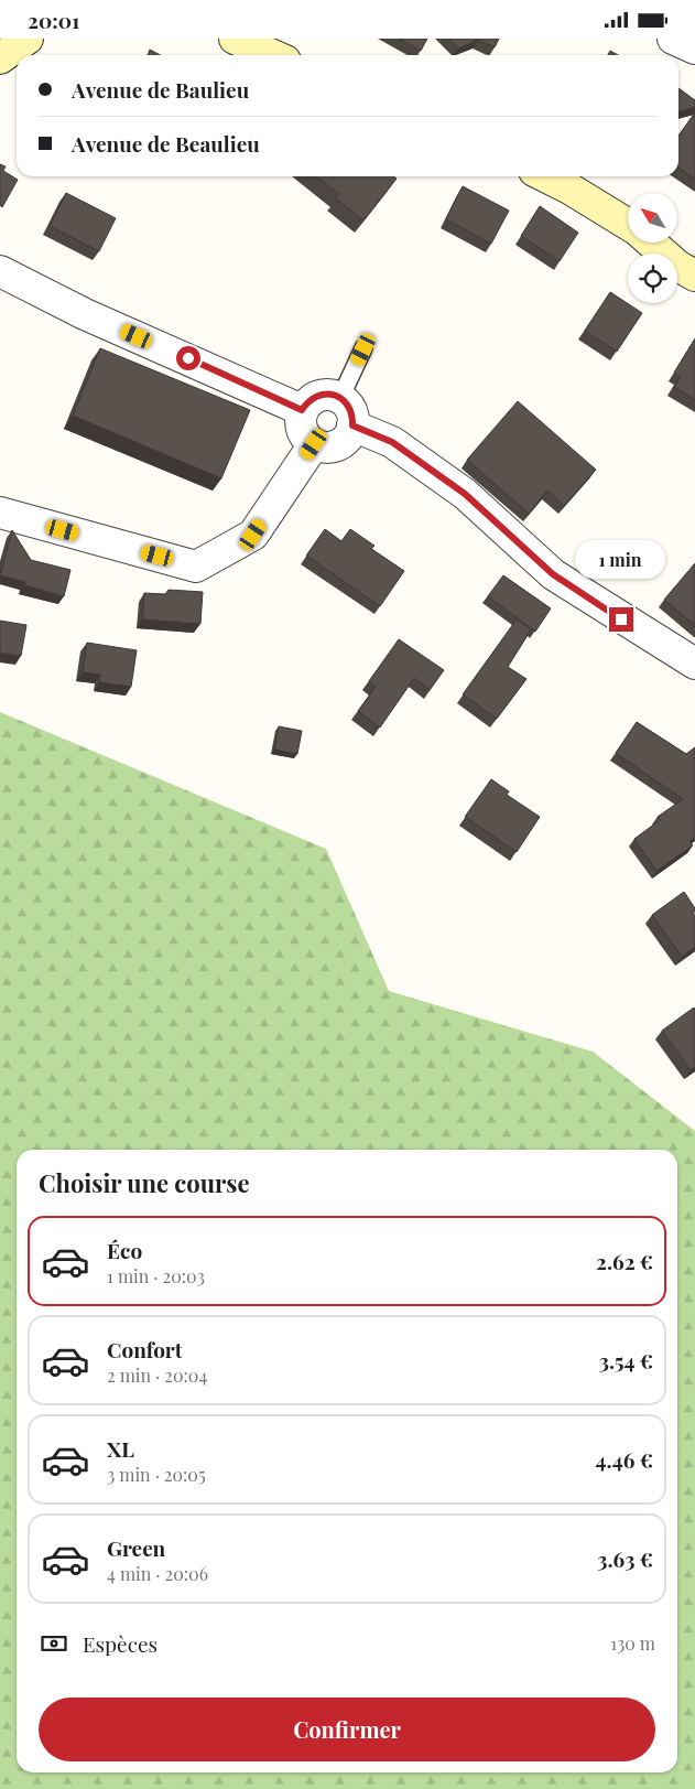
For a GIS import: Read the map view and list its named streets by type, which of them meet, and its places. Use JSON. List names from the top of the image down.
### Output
{
  "north": "top left",
  "page": {
    "status": "20:01",
    "banner": ["Avenue de Baulieu", "Avenue de Beaulieu"],
    "bubble": "1 min",
    "heading": "Choisir une course",
    "list": [
      {
        "name": "Éco",
        "note": "1 min · 20:03",
        "value": "2.62 €"
      },
      {
        "name": "Confort",
        "note": "2 min · 20:04",
        "value": "3.54 €"
      },
      {
        "name": "XL",
        "note": "3 min · 20:05",
        "value": "4.46 €"
      },
      {
        "name": "Green",
        "note": "4 min · 20:06",
        "value": "3.63 €"
      }
    ],
    "pay": ["Espèces", "130 m"],
    "buttons": "Confirmer"
  }
}
